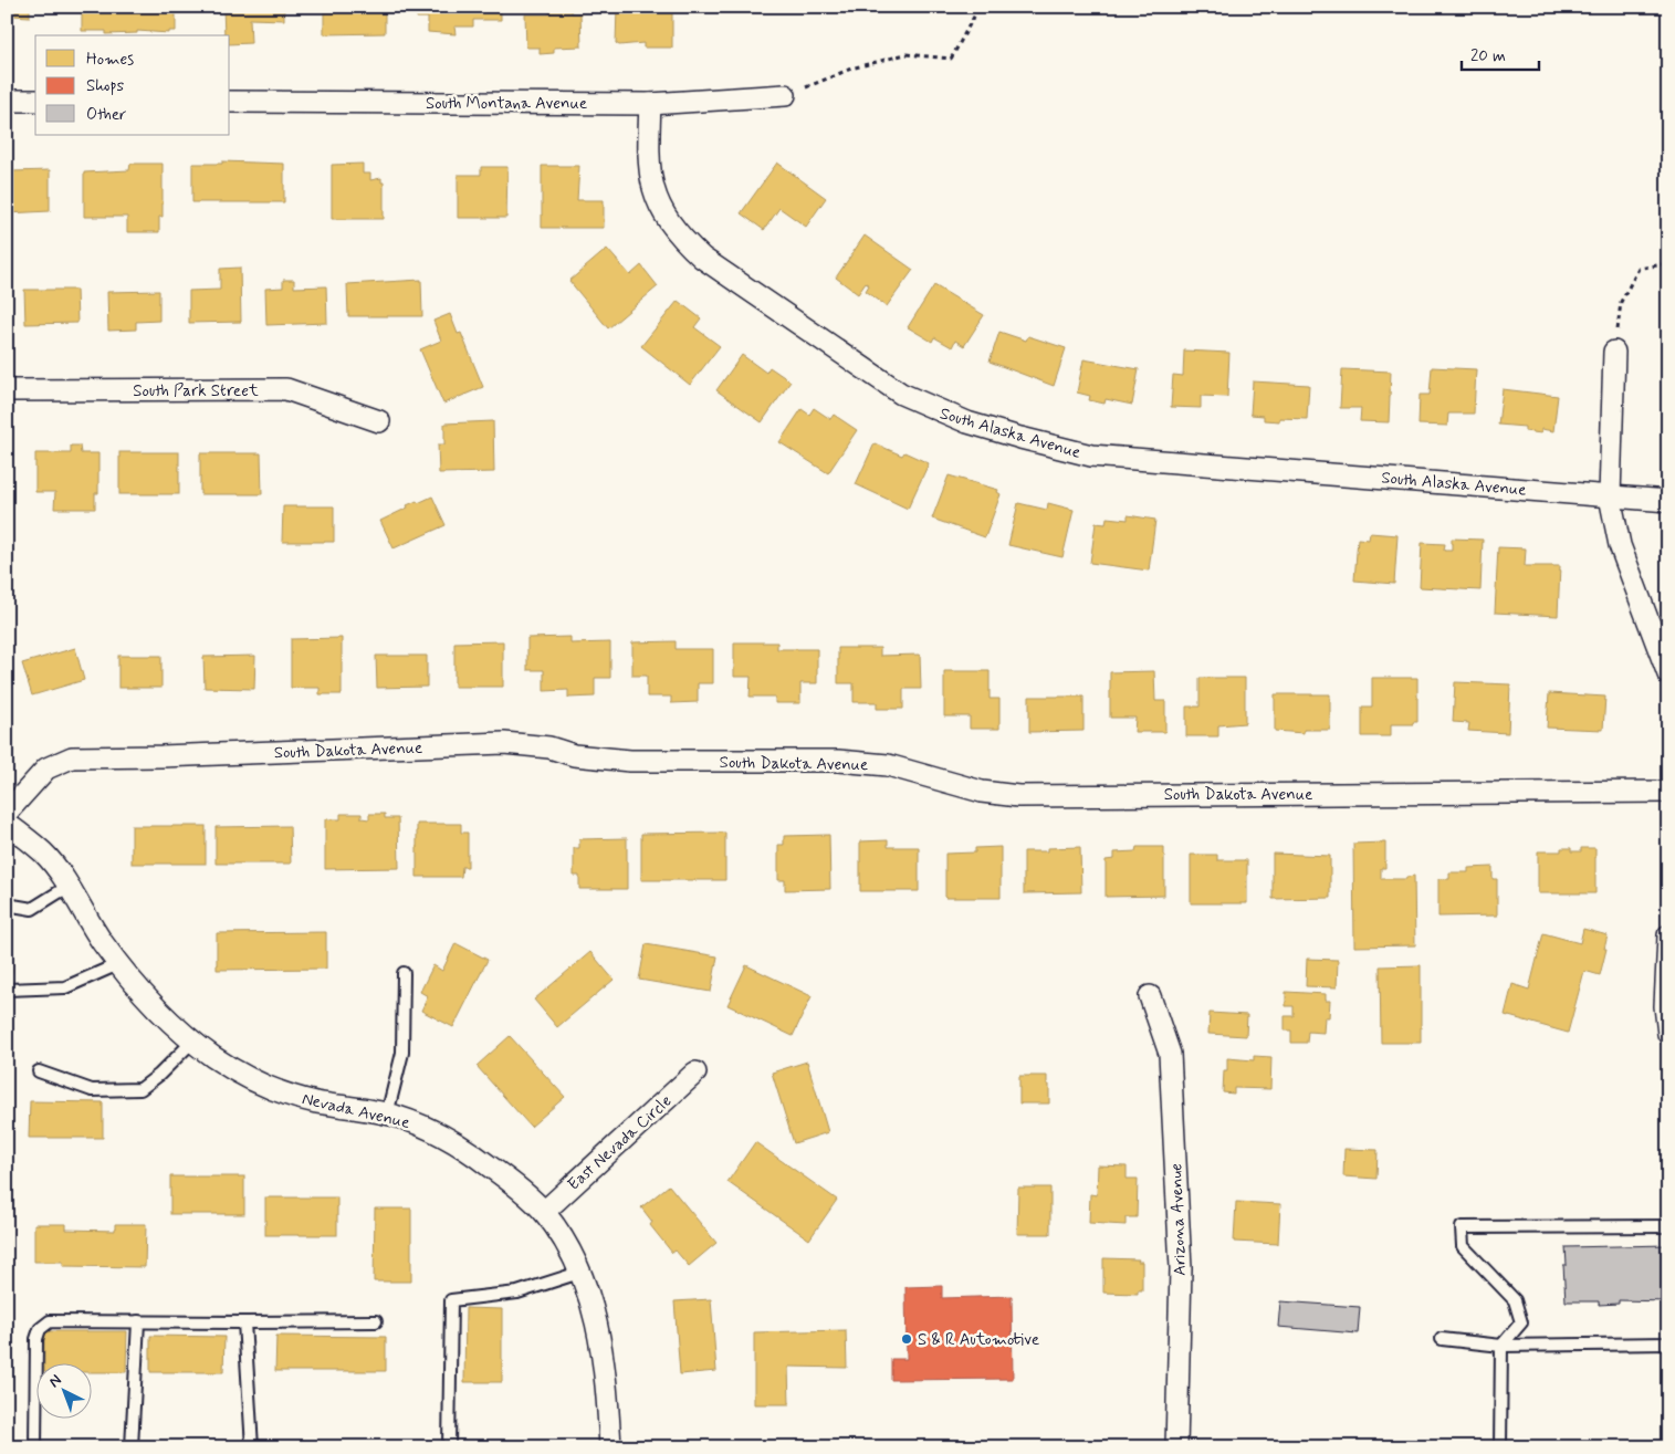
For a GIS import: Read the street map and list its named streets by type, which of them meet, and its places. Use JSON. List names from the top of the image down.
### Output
{
  "streets": {
    "street": [
      "South Montana Avenue",
      "South Park Street",
      "South Alaska Avenue",
      "South Dakota Avenue",
      "Nevada Avenue",
      "East Nevada Circle",
      "Arizona Avenue"
    ]
  },
  "crossings": [
    ["South Montana Avenue", "South Alaska Avenue"],
    ["Nevada Avenue", "East Nevada Circle"]
  ],
  "places": ["S & R Automotive"],
  "legend": ["Homes", "Shops", "Other"],
  "scale_bar": "20 m",
  "north": "top left"
}
